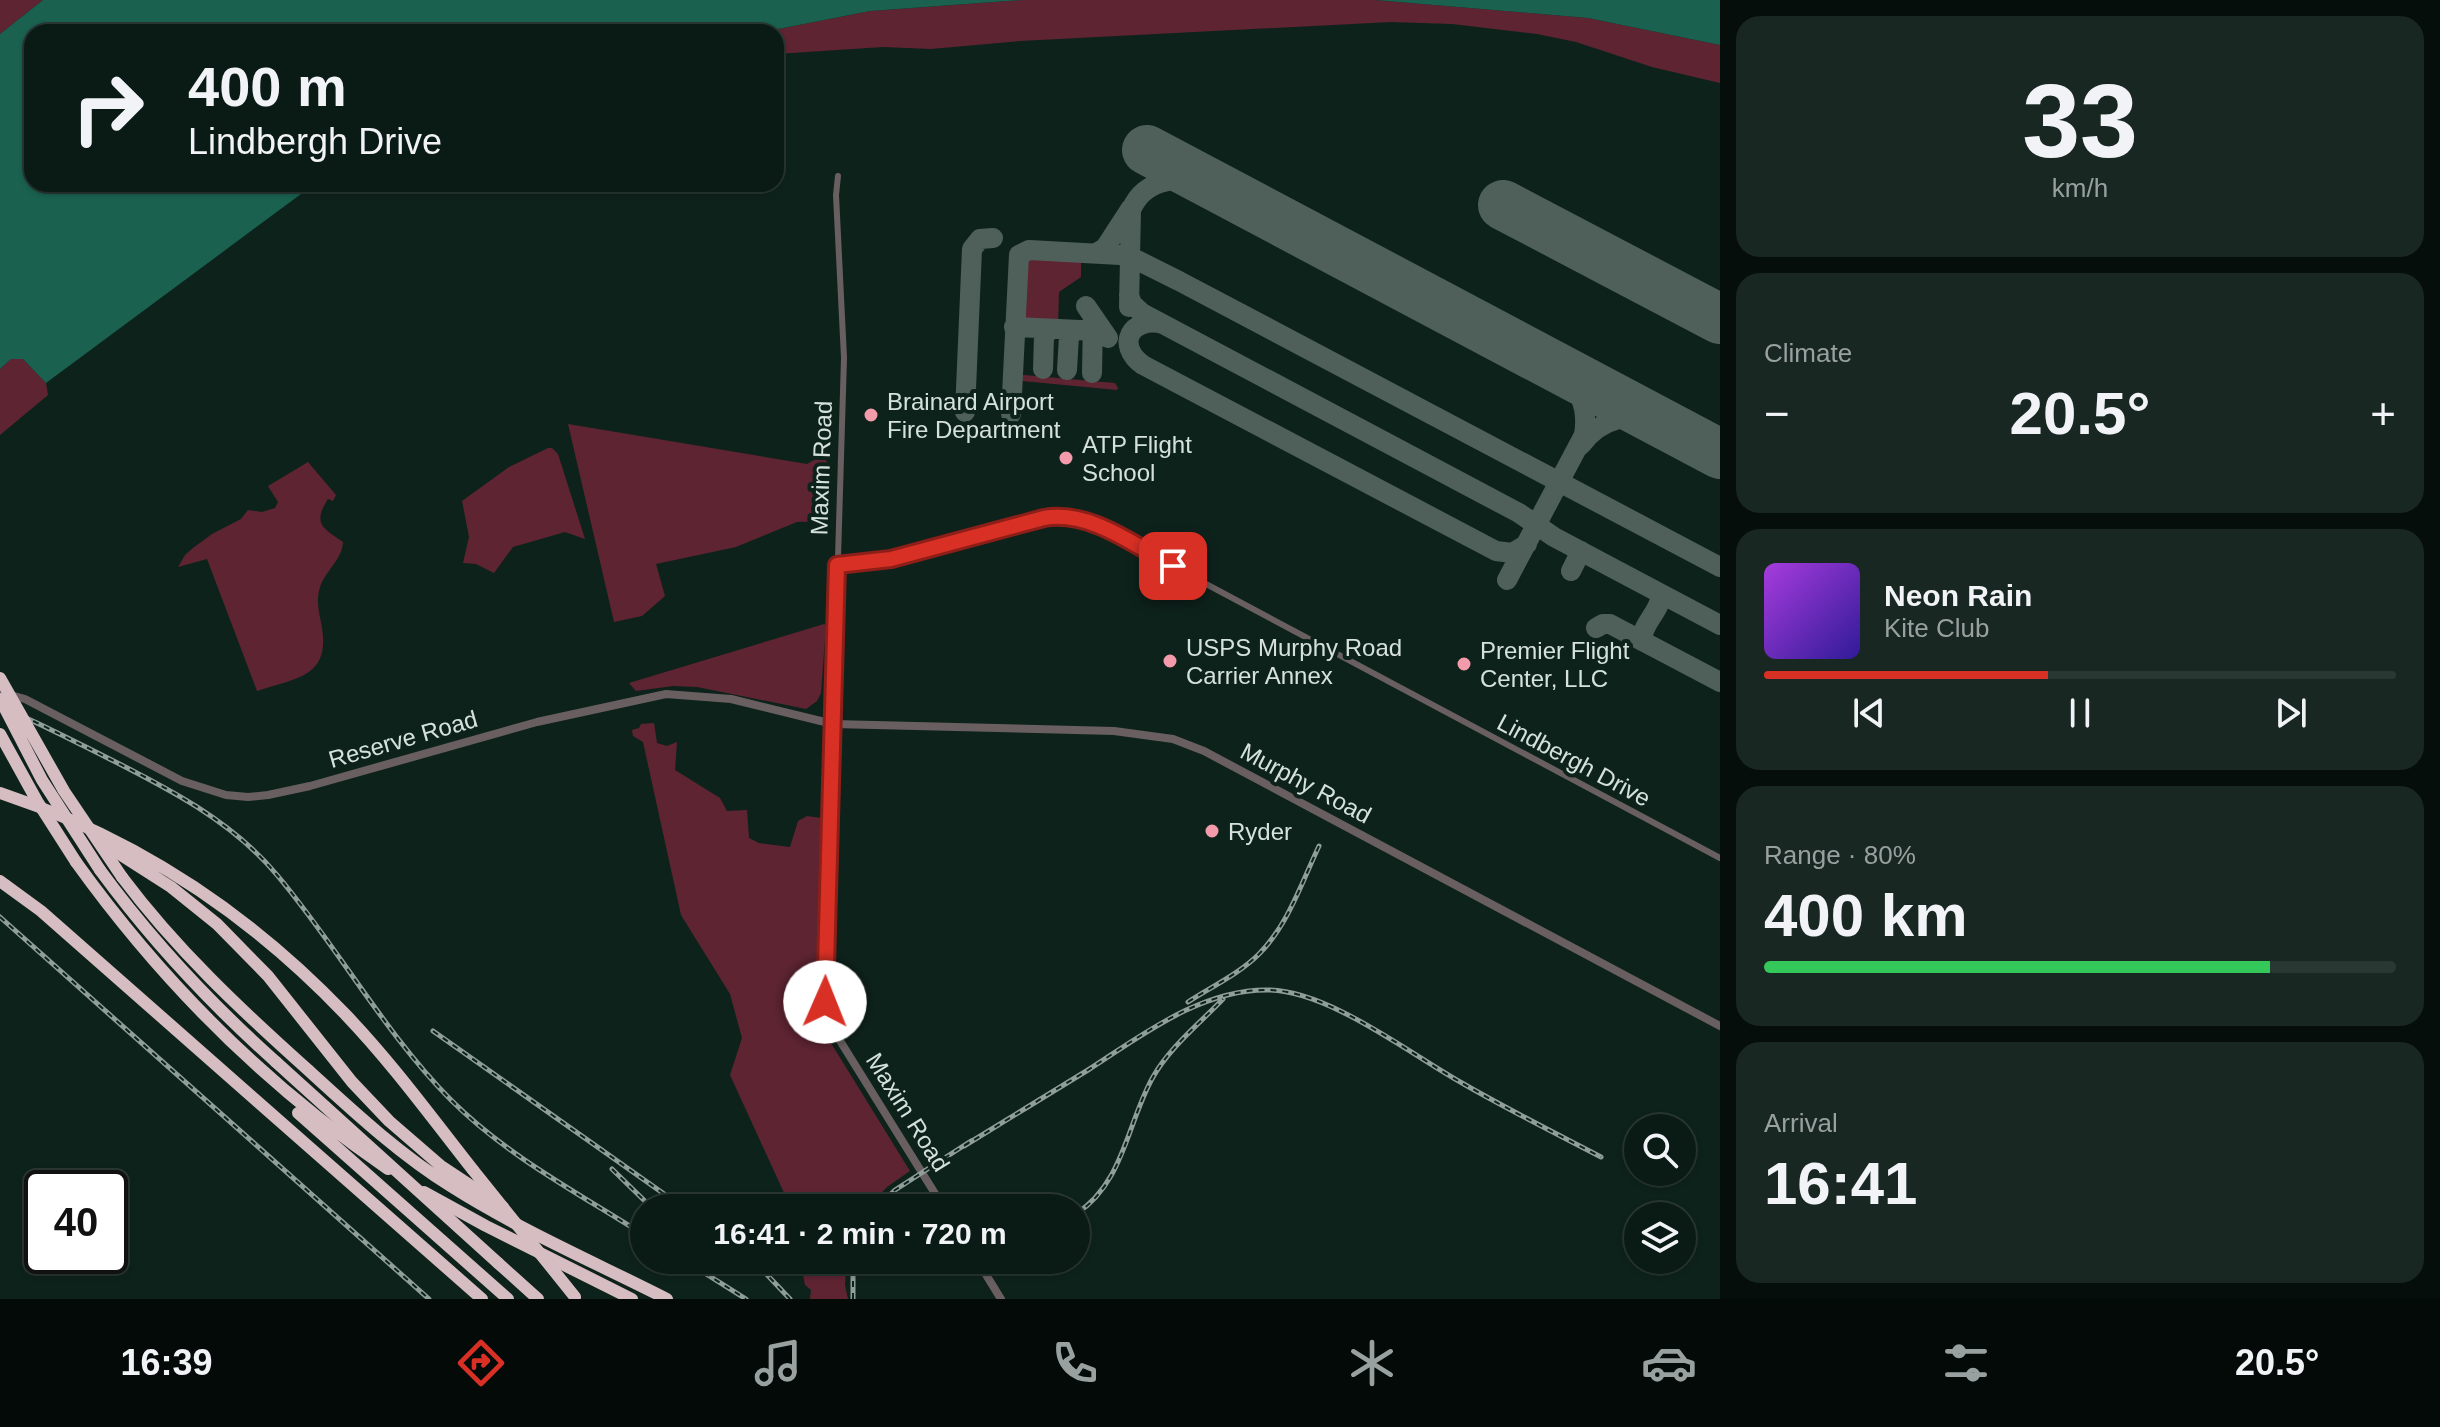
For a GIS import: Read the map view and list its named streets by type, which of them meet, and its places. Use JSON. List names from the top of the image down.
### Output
{
  "streets": {
    "street": [
      "Maxim Road",
      "Reserve Road",
      "Lindbergh Drive",
      "Murphy Road"
    ]
  },
  "crossings": [
    ["Maxim Road", "Reserve Road"],
    ["Maxim Road", "Lindbergh Drive"],
    ["Maxim Road", "Murphy Road"],
    ["Reserve Road", "Murphy Road"]
  ],
  "places": [
    "Brainard Airport Fire Department",
    "ATP Flight School",
    "USPS Murphy Road Carrier Annex",
    "Premier Flight Center, LLC",
    "Ryder"
  ],
  "page": {
    "tile": [
      ["33", "km/h"],
      "Climate",
      ["Range · 80%", "400 km"],
      ["Arrival", "16:41"]
    ],
    "turn": ["400 m", "Lindbergh Drive"],
    "heat": ["−", "20.5°", "+"],
    "song": ["Neon Rain", "Kite Club"],
    "limit": "40",
    "trip": "16:41 · 2 min · 720 m",
    "tabs": ["16:39", "20.5°"]
  }
}
